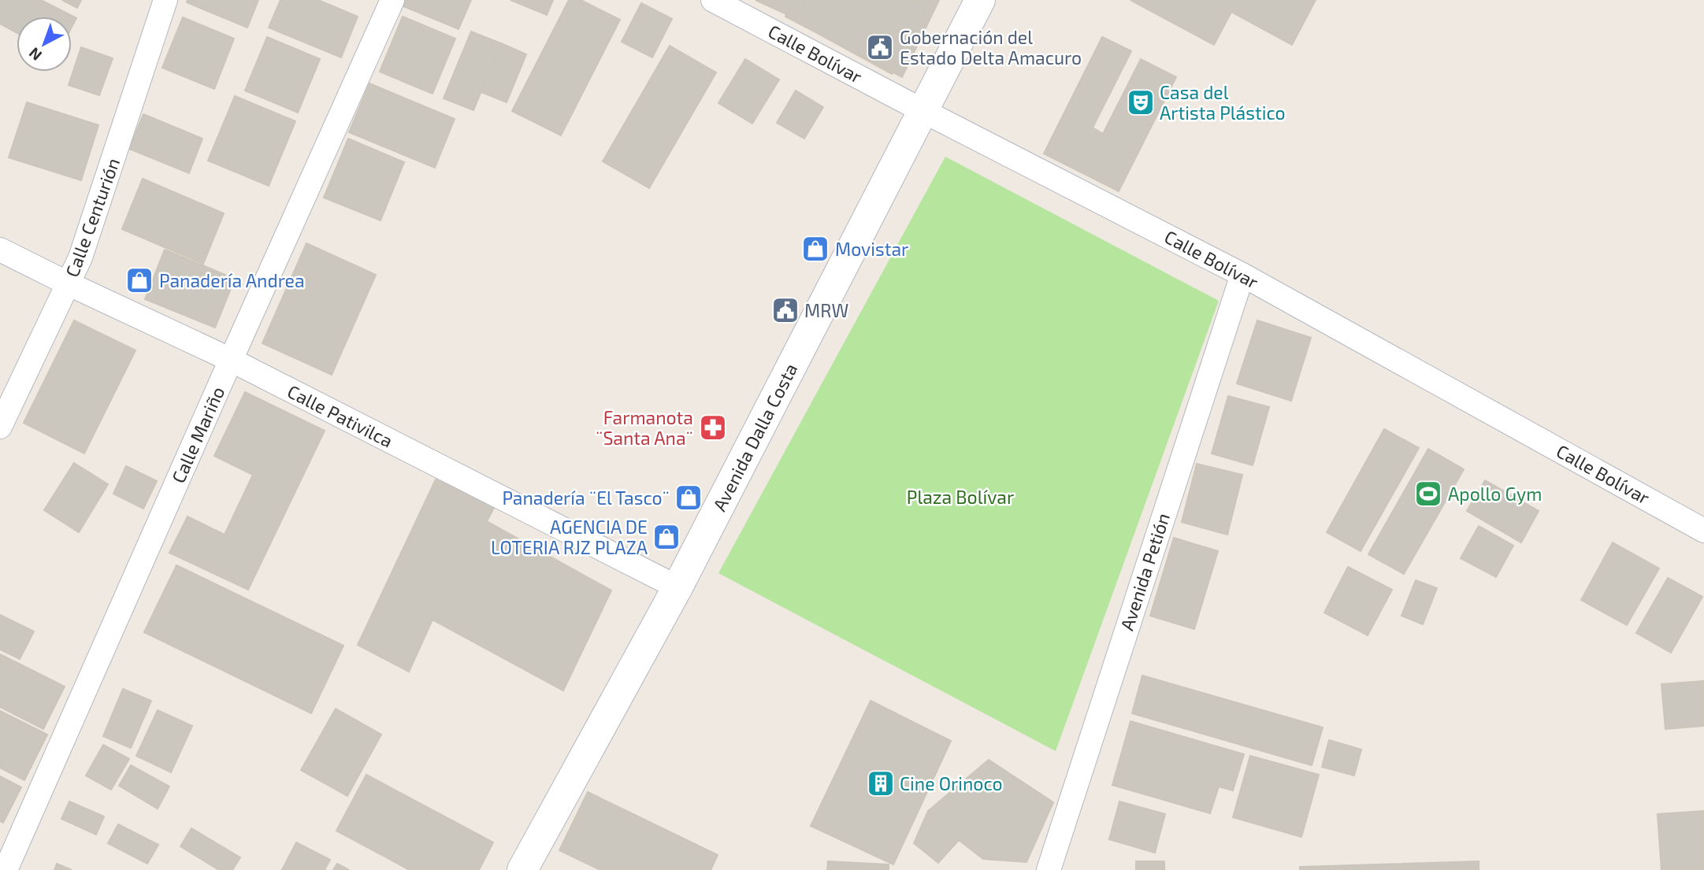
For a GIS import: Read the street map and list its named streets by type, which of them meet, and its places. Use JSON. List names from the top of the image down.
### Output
{
  "streets": {
    "main road": ["Avenida Dalla Costa"],
    "street": [
      "Calle Bolívar",
      "Calle Centurión",
      "Calle Pativilca",
      "Calle Mariño",
      "Avenida Petión"
    ]
  },
  "crossings": [
    ["Calle Bolívar", "Avenida Dalla Costa"],
    ["Calle Bolívar", "Avenida Petión"],
    ["Calle Centurión", "Calle Pativilca"],
    ["Calle Pativilca", "Calle Mariño"],
    ["Calle Pativilca", "Avenida Dalla Costa"]
  ],
  "parks": ["Plaza Bolívar"],
  "places": {
    "public building": ["Gobernación del Estado Delta Amacuro", "MRW"],
    "theatre": ["Casa del Artista Plástico"],
    "shop": [
      "Movistar",
      "Panadería Andrea",
      "Panadería ¨El Tasco¨",
      "AGENCIA DE LOTERIA RJZ PLAZA"
    ],
    "pharmacy": ["Farmanota ¨Santa Ana¨"],
    "sports": ["Apollo Gym"],
    "building": ["Cine Orinoco"]
  },
  "north": "bottom left"
}
